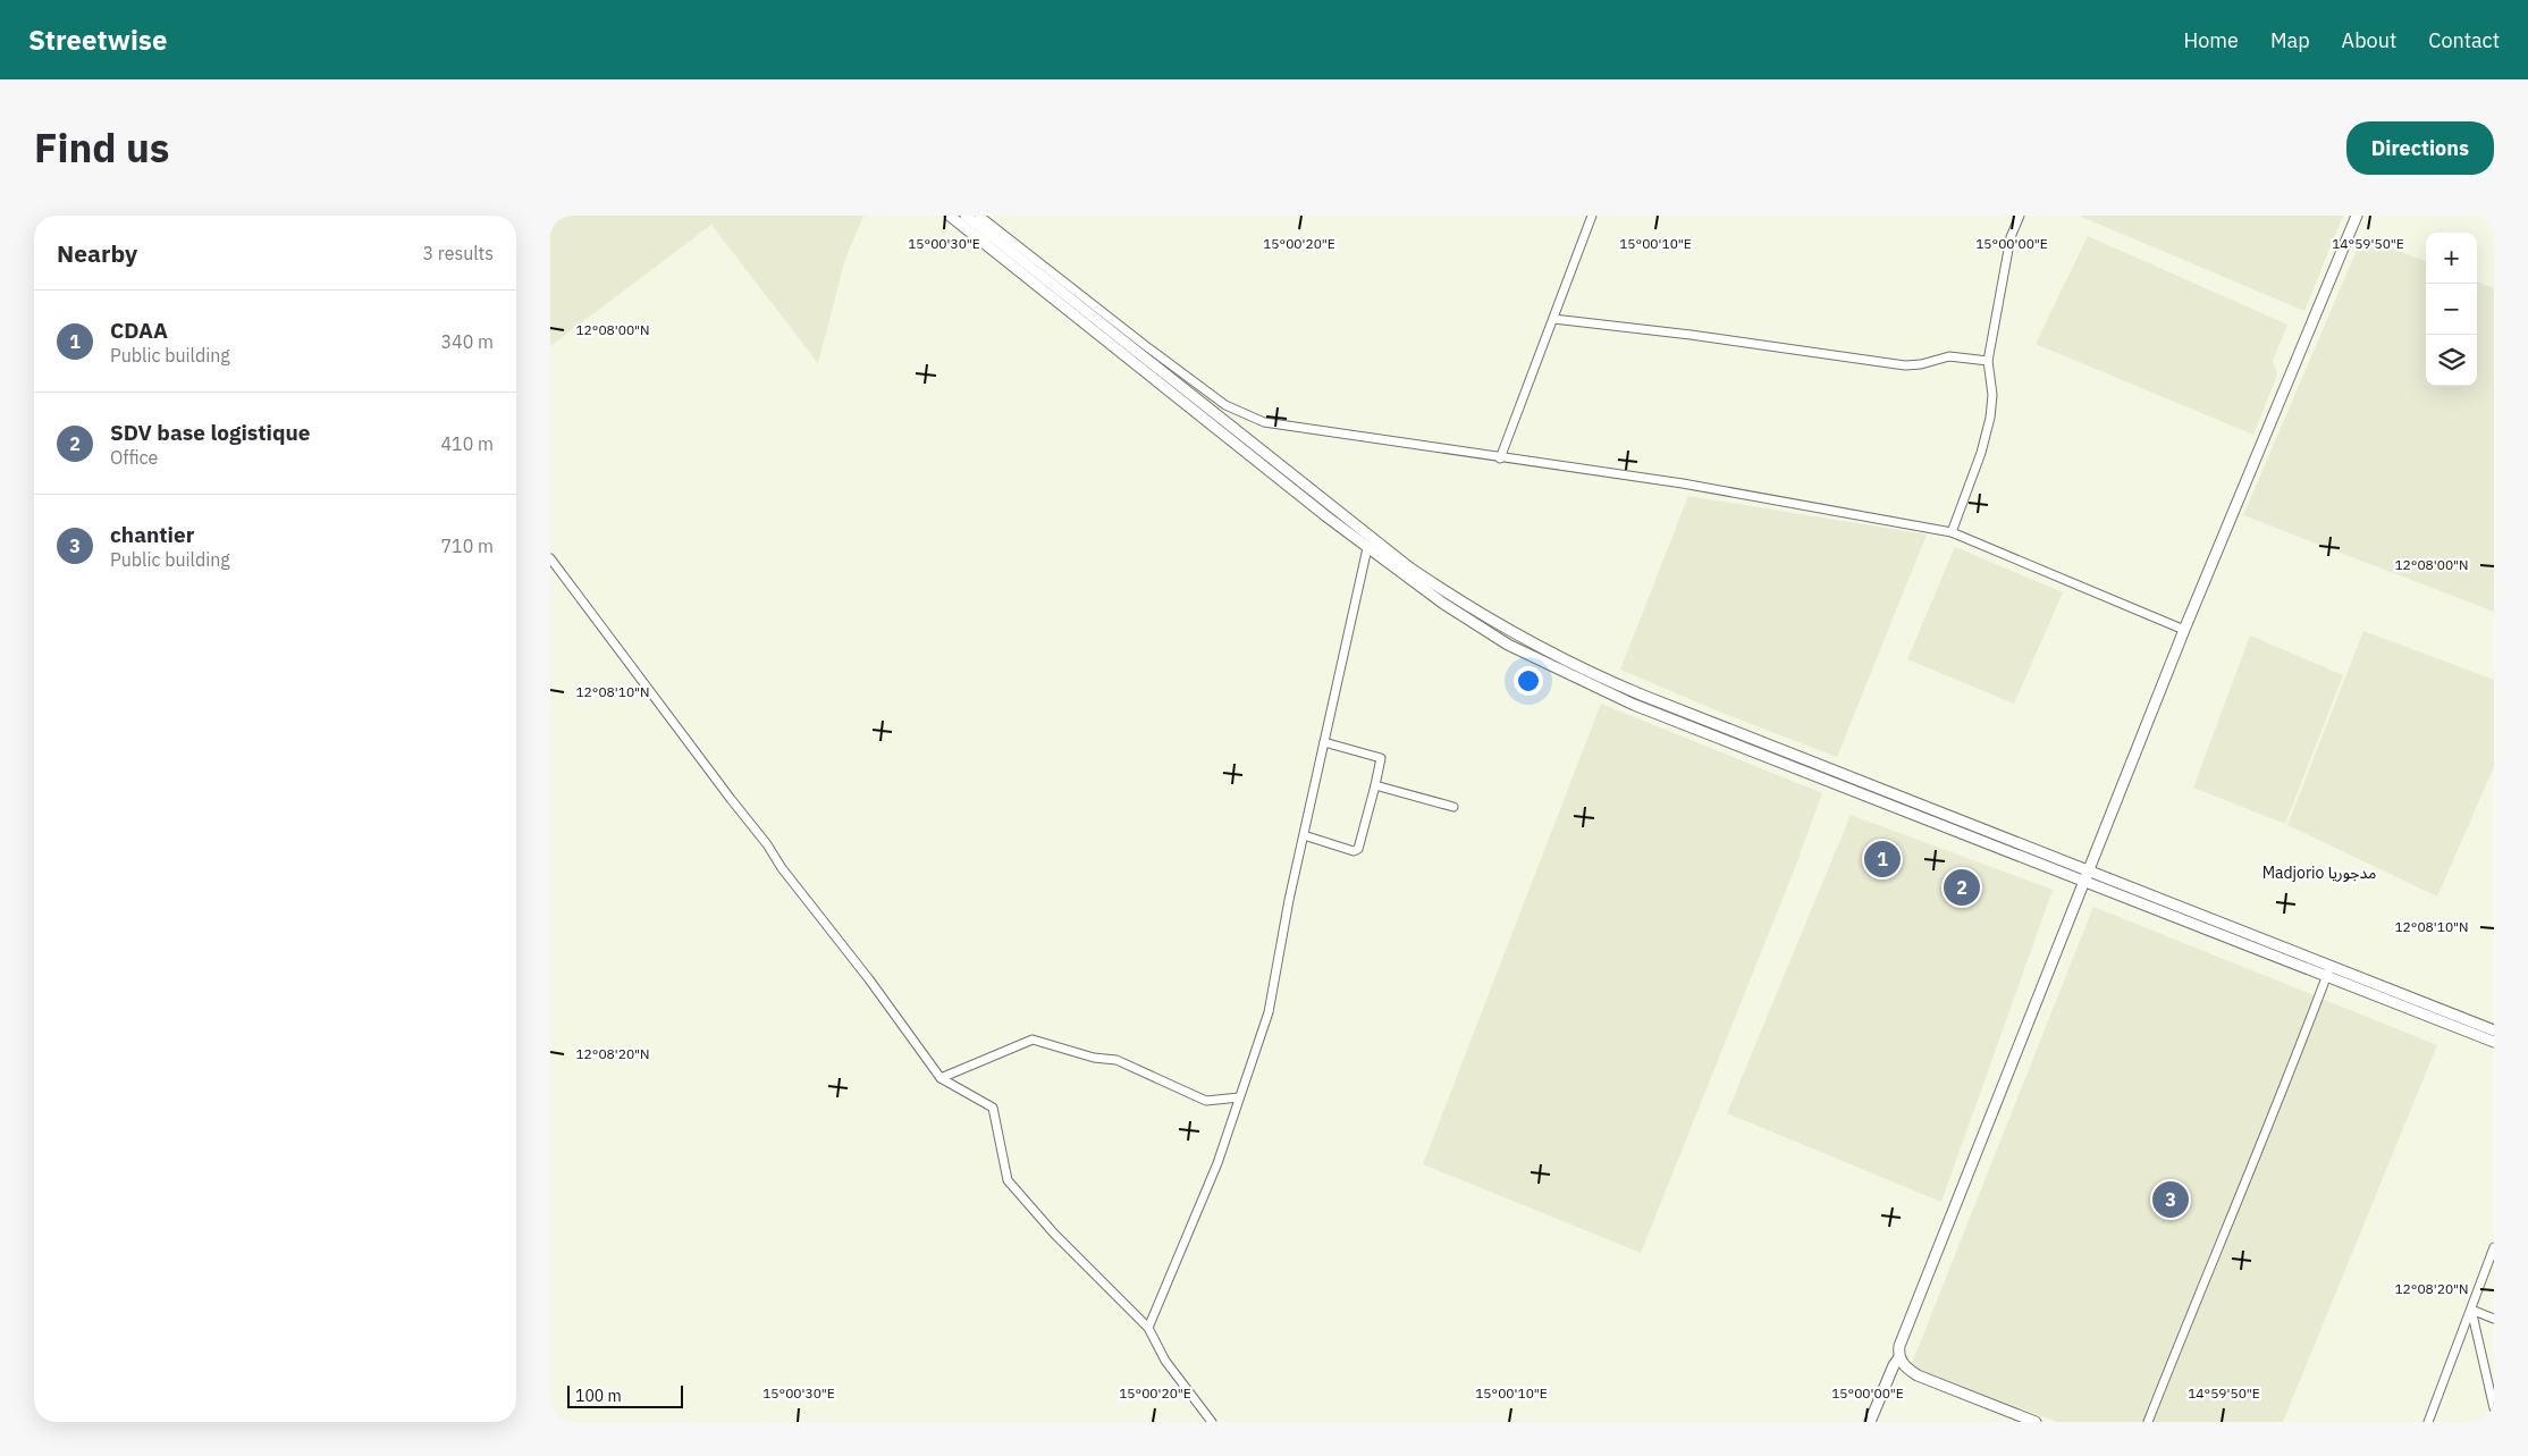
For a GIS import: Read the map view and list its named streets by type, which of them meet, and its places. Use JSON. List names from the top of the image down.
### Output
{
  "districts": ["Madjorio مدجوريا"],
  "scale_bar": "100 m",
  "page": {
    "header": "Streetwise",
    "nav": [
      "Home",
      "Map",
      "About",
      "Contact"
    ],
    "title": "Find us",
    "buttons": "Directions",
    "heading": ["Nearby", "3 results"],
    "map_buttons": ["+", "−"],
    "list": [
      {
        "mark": "1",
        "name": "CDAA",
        "note": "Public building",
        "value": "340 m"
      },
      {
        "mark": "2",
        "name": "SDV base logistique",
        "note": "Office",
        "value": "410 m"
      },
      {
        "mark": "3",
        "name": "chantier",
        "note": "Public building",
        "value": "710 m"
      }
    ],
    "pins": ["1", "2", "3"],
    "scale": "100 m"
  },
  "coordinates": [
    "15°00'30\"E",
    "15°00'20\"E",
    "15°00'10\"E",
    "15°00'00\"E",
    "14°59'50\"E",
    "12°08'00\"N",
    "12°08'10\"N",
    "12°08'20\"N"
  ]
}
